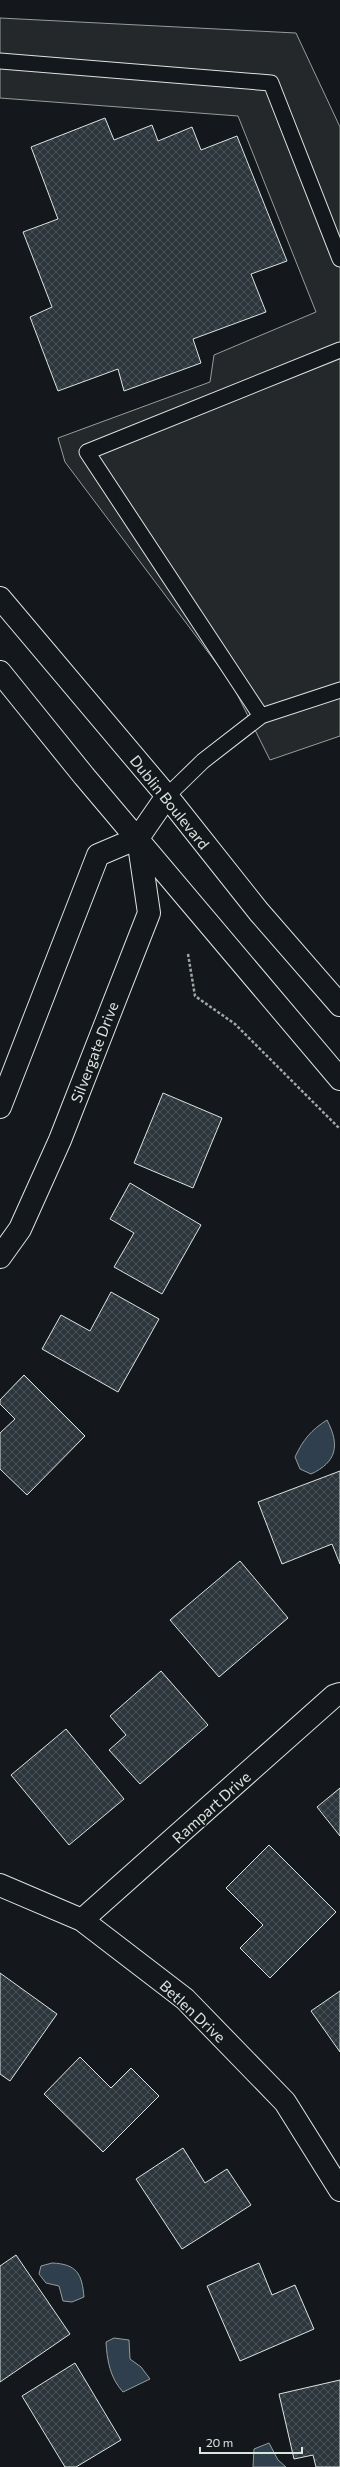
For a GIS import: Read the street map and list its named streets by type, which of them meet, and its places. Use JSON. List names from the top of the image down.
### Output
{
  "streets": {
    "street": [
      "Dublin Boulevard",
      "Silvergate Drive",
      "Rampart Drive",
      "Betlen Drive"
    ]
  },
  "crossings": [
    ["Rampart Drive", "Betlen Drive"]
  ],
  "scale_bar": "20 m"
}
